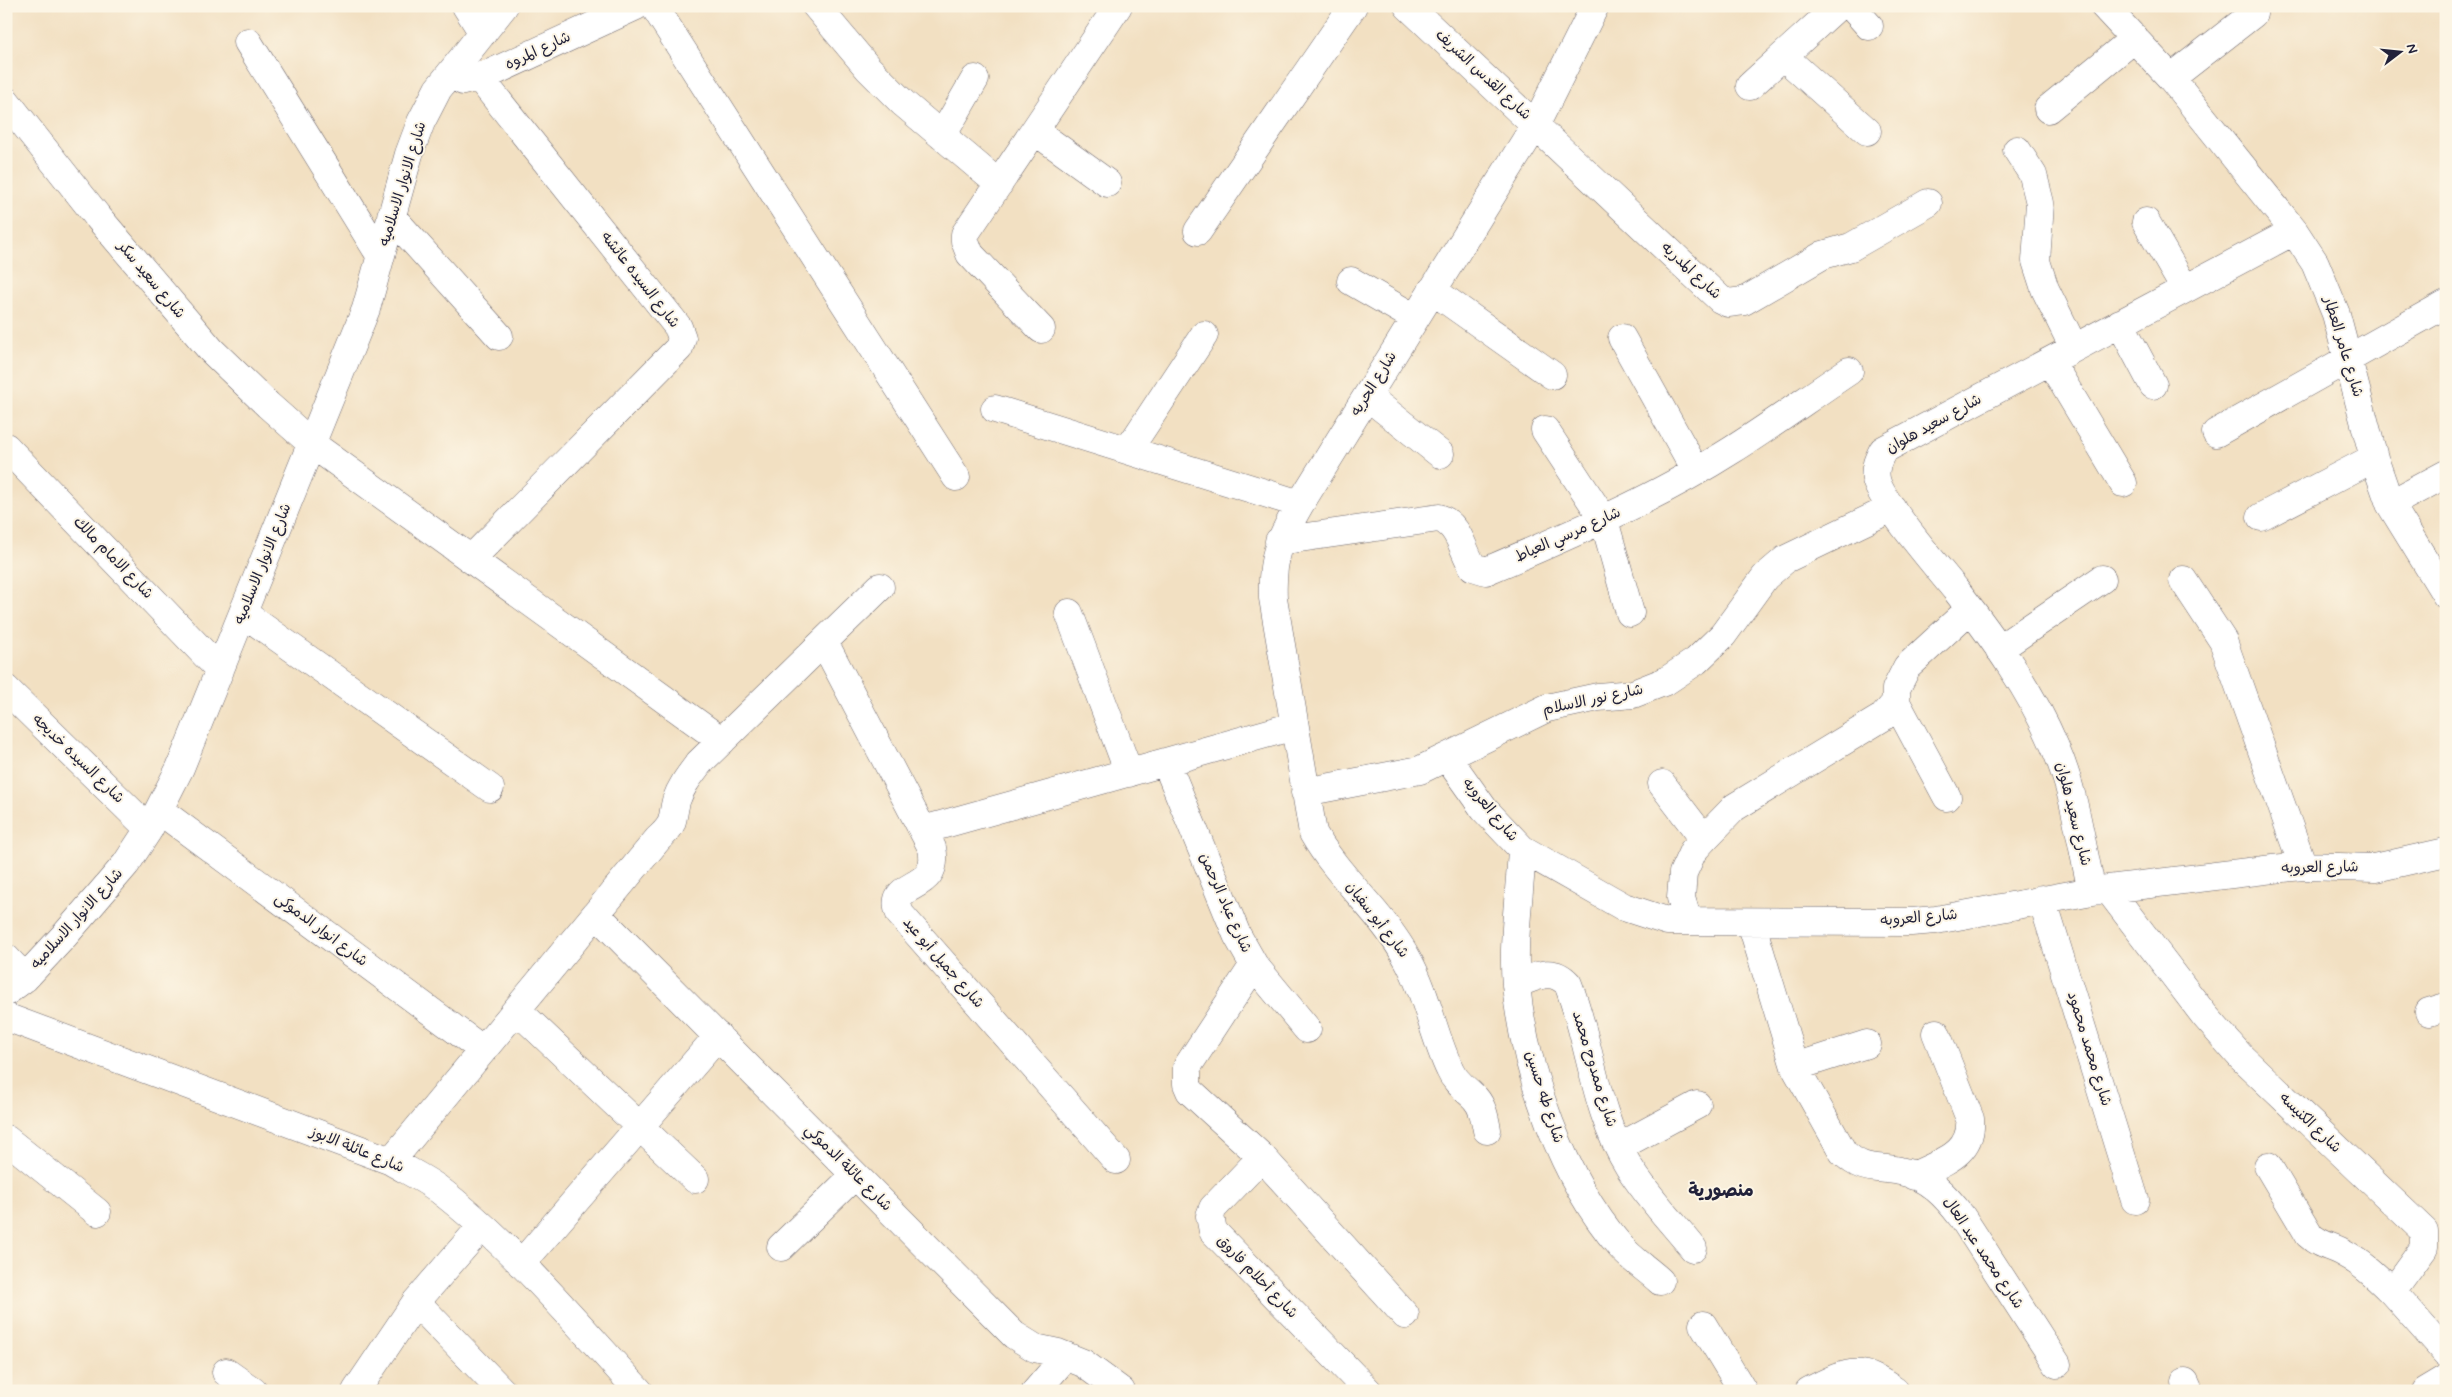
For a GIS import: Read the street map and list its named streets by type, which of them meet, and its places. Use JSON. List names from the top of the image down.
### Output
{
  "streets": {
    "street": [
      "شارع المروه",
      "شارع القدس الشريف",
      "شارع الانوار الاسلاميه",
      "شارع المدريه",
      "شارع سعيد سكر",
      "شارع السيده عائشه",
      "شارع عامر العطار",
      "شارع الحريه",
      "شارع سعيد هلوان",
      "شارع مرسي العياط",
      "شارع الامام مالك",
      "شارع نور الاسلام",
      "شارع السيده خديجه",
      "شارع العروبه",
      "شارع عباد الرحمن",
      "شارع أبو سفيان",
      "شارع انوار الدموكى",
      "شارع جميل أبو عيد",
      "شارع محمد محمود",
      "شارع ممدوح محمد",
      "شارع طه حسين",
      "شارع الكنيسه",
      "شارع عائلة الابوز",
      "شارع عائلة الدموكي",
      "شارع محمد عبد العال",
      "شارع أحلام فاروق"
    ]
  },
  "crossings": [
    ["شارع المروه", "شارع الانوار الاسلاميه"],
    ["شارع المروه", "شارع السيده عائشه"],
    ["شارع القدس الشريف", "شارع المدريه"],
    ["شارع القدس الشريف", "شارع الحريه"],
    ["شارع الانوار الاسلاميه", "شارع سعيد سكر"],
    ["شارع الانوار الاسلاميه", "شارع الامام مالك"],
    ["شارع الانوار الاسلاميه", "شارع السيده خديجه"],
    ["شارع الانوار الاسلاميه", "شارع انوار الدموكى"],
    ["شارع المدريه", "شارع الحريه"],
    ["شارع سعيد سكر", "شارع السيده عائشه"],
    ["شارع عامر العطار", "شارع سعيد هلوان"],
    ["شارع الحريه", "شارع مرسي العياط"],
    ["شارع الحريه", "شارع نور الاسلام"],
    ["شارع الحريه", "شارع أبو سفيان"],
    ["شارع سعيد هلوان", "شارع نور الاسلام"],
    ["شارع سعيد هلوان", "شارع العروبه"],
    ["شارع سعيد هلوان", "شارع الكنيسه"],
    ["شارع نور الاسلام", "شارع العروبه"],
    ["شارع نور الاسلام", "شارع أبو سفيان"],
    ["شارع السيده خديجه", "شارع انوار الدموكى"],
    ["شارع العروبه", "شارع محمد محمود"],
    ["شارع العروبه", "شارع طه حسين"],
    ["شارع العروبه", "شارع الكنيسه"],
    ["شارع العروبه", "شارع محمد عبد العال"],
    ["شارع ممدوح محمد", "شارع طه حسين"]
  ],
  "districts": ["منصورية"],
  "north": "right"
}
